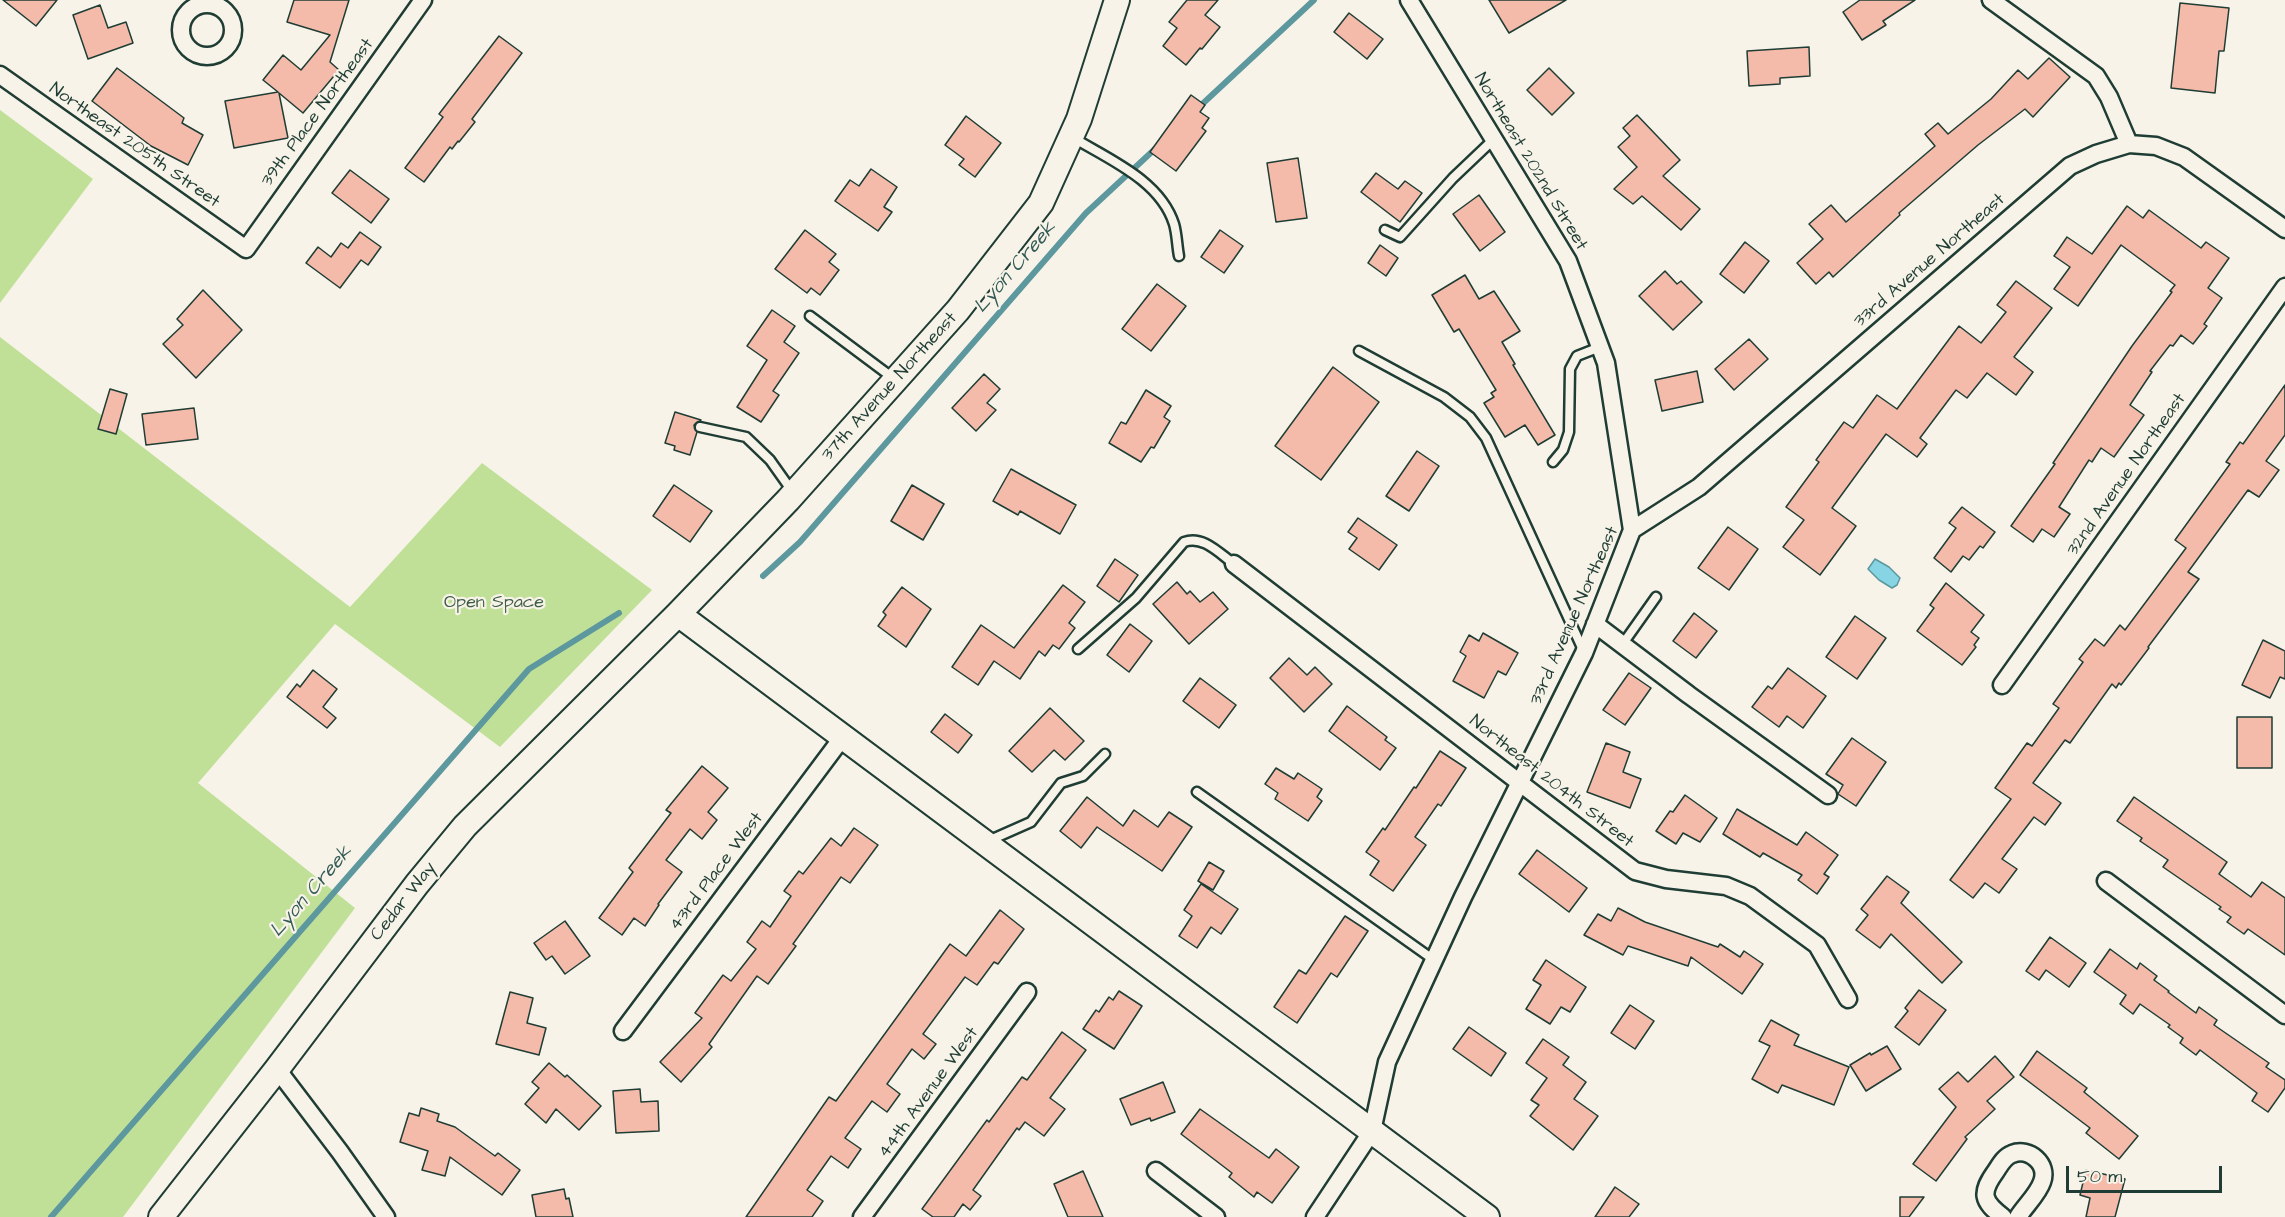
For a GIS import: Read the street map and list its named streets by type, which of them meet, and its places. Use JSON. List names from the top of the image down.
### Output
{
  "streets": {
    "main road": ["37th Avenue Northeast", "Cedar Way"],
    "street": [
      "39th Place Northeast",
      "Northeast 205th Street",
      "Northeast 202nd Street",
      "33rd Avenue Northeast",
      "32nd Avenue Northeast",
      "Northeast 204th Street",
      "43rd Place West",
      "44th Avenue West"
    ]
  },
  "crossings": [
    ["39th Place Northeast", "Northeast 205th Street"],
    ["Northeast 202nd Street", "33rd Avenue Northeast"],
    ["33rd Avenue Northeast", "Northeast 204th Street"],
    ["37th Avenue Northeast", "Cedar Way"]
  ],
  "water": ["Lyon Creek"],
  "parks": ["Open Space"],
  "scale_bar": "50 m"
}
